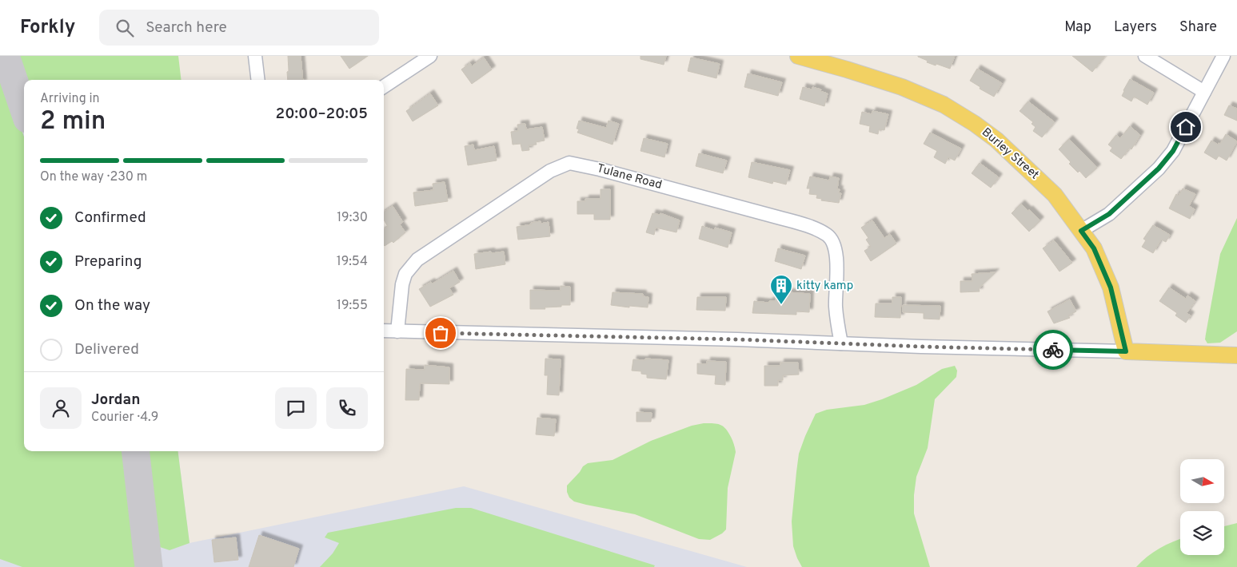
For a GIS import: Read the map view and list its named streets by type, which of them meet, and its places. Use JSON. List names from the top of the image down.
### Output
{
  "streets": {
    "main road": ["Burley Street"],
    "street": ["Tulane Road"]
  },
  "places": {
    "building": ["kitty kamp"]
  },
  "north": "right",
  "page": {
    "header": "Forkly",
    "search": "Search here",
    "nav": ["Map", "Layers", "Share"],
    "heading": ["2 min", "Arriving in", "20:00–20:05"],
    "panel": ["Jordan", "Courier · 4.9"],
    "bar": "On the way · 230 m",
    "list": [
      ["Confirmed", "19:30"],
      ["Preparing", "19:54"],
      ["On the way", "19:55"],
      "Delivered"
    ]
  }
}
